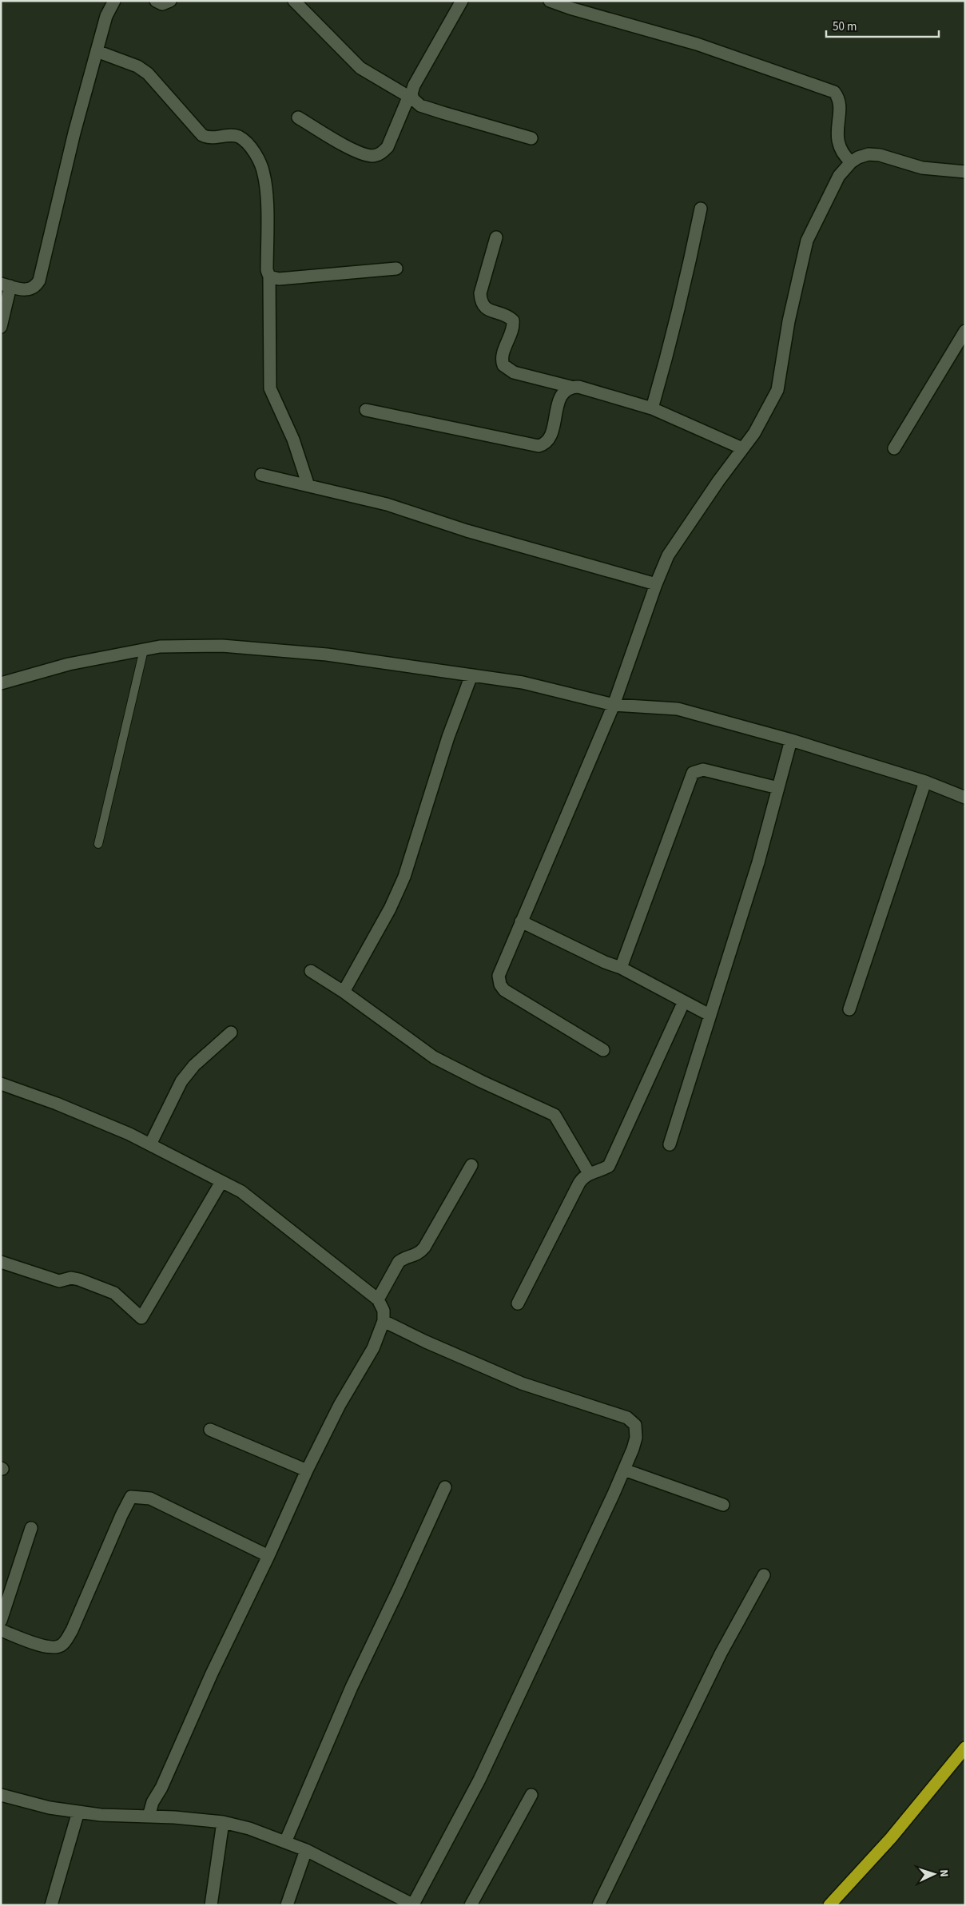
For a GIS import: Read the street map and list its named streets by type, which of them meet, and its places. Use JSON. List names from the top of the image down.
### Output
{
  "scale_bar": "50 m",
  "north": "right"
}
